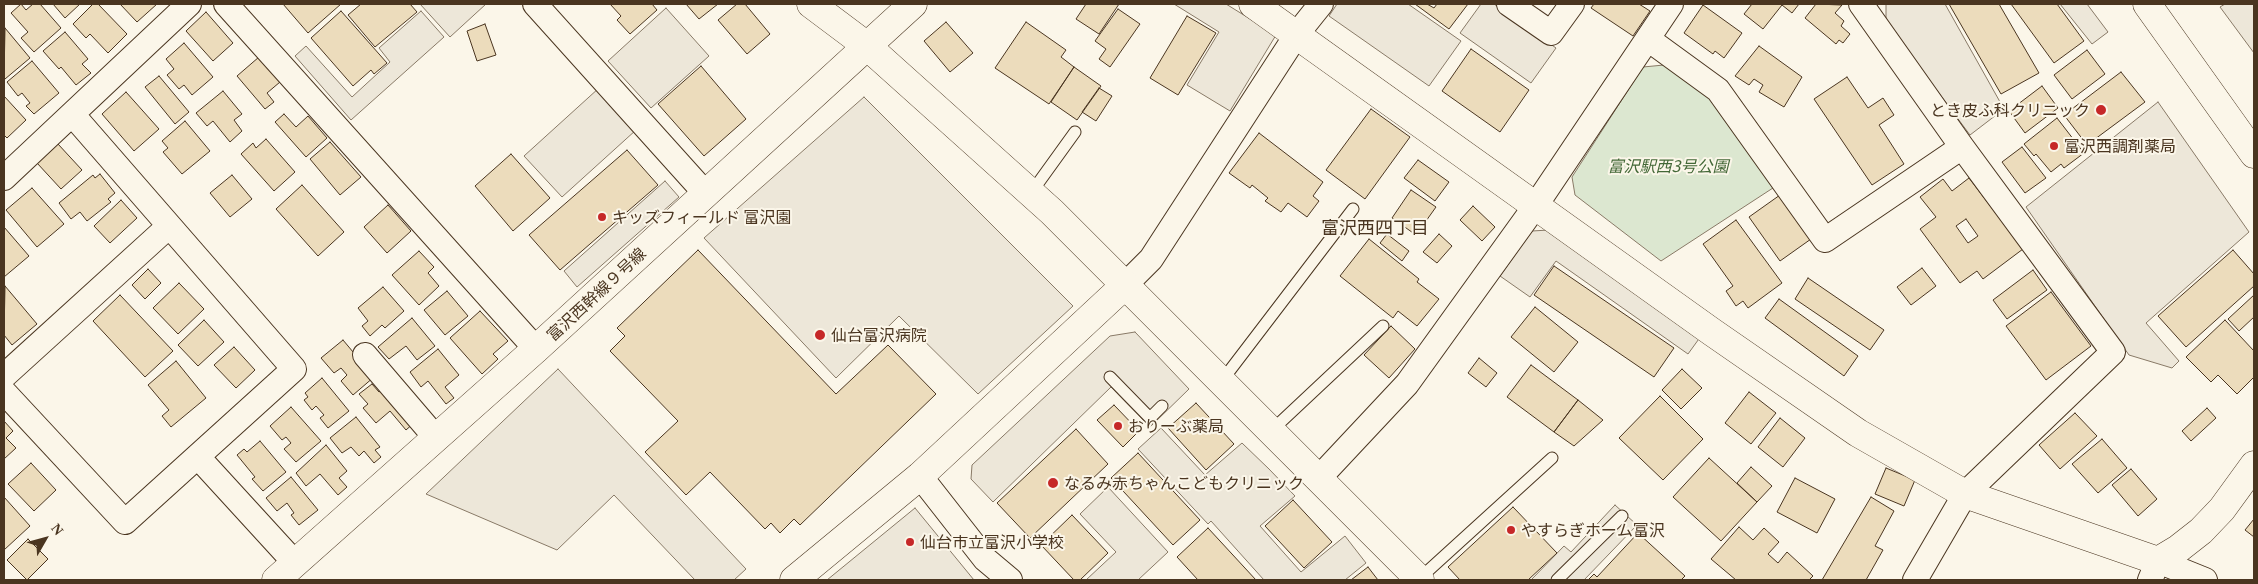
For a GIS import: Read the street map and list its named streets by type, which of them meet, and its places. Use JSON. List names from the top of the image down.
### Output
{
  "streets": {
    "street": ["富沢西幹線９号線"]
  },
  "districts": ["富沢西四丁目"],
  "parks": ["富沢駅西3号公園"],
  "places": [
    "とき皮ふ科クリニック",
    "富沢西調剤薬局",
    "キッズフィールド 富沢園",
    "仙台富沢病院",
    "おりーぶ薬局",
    "なるみ赤ちゃんこどもクリニック",
    "やすらぎホーム富沢",
    "仙台市立富沢小学校"
  ],
  "north": "top right"
}
